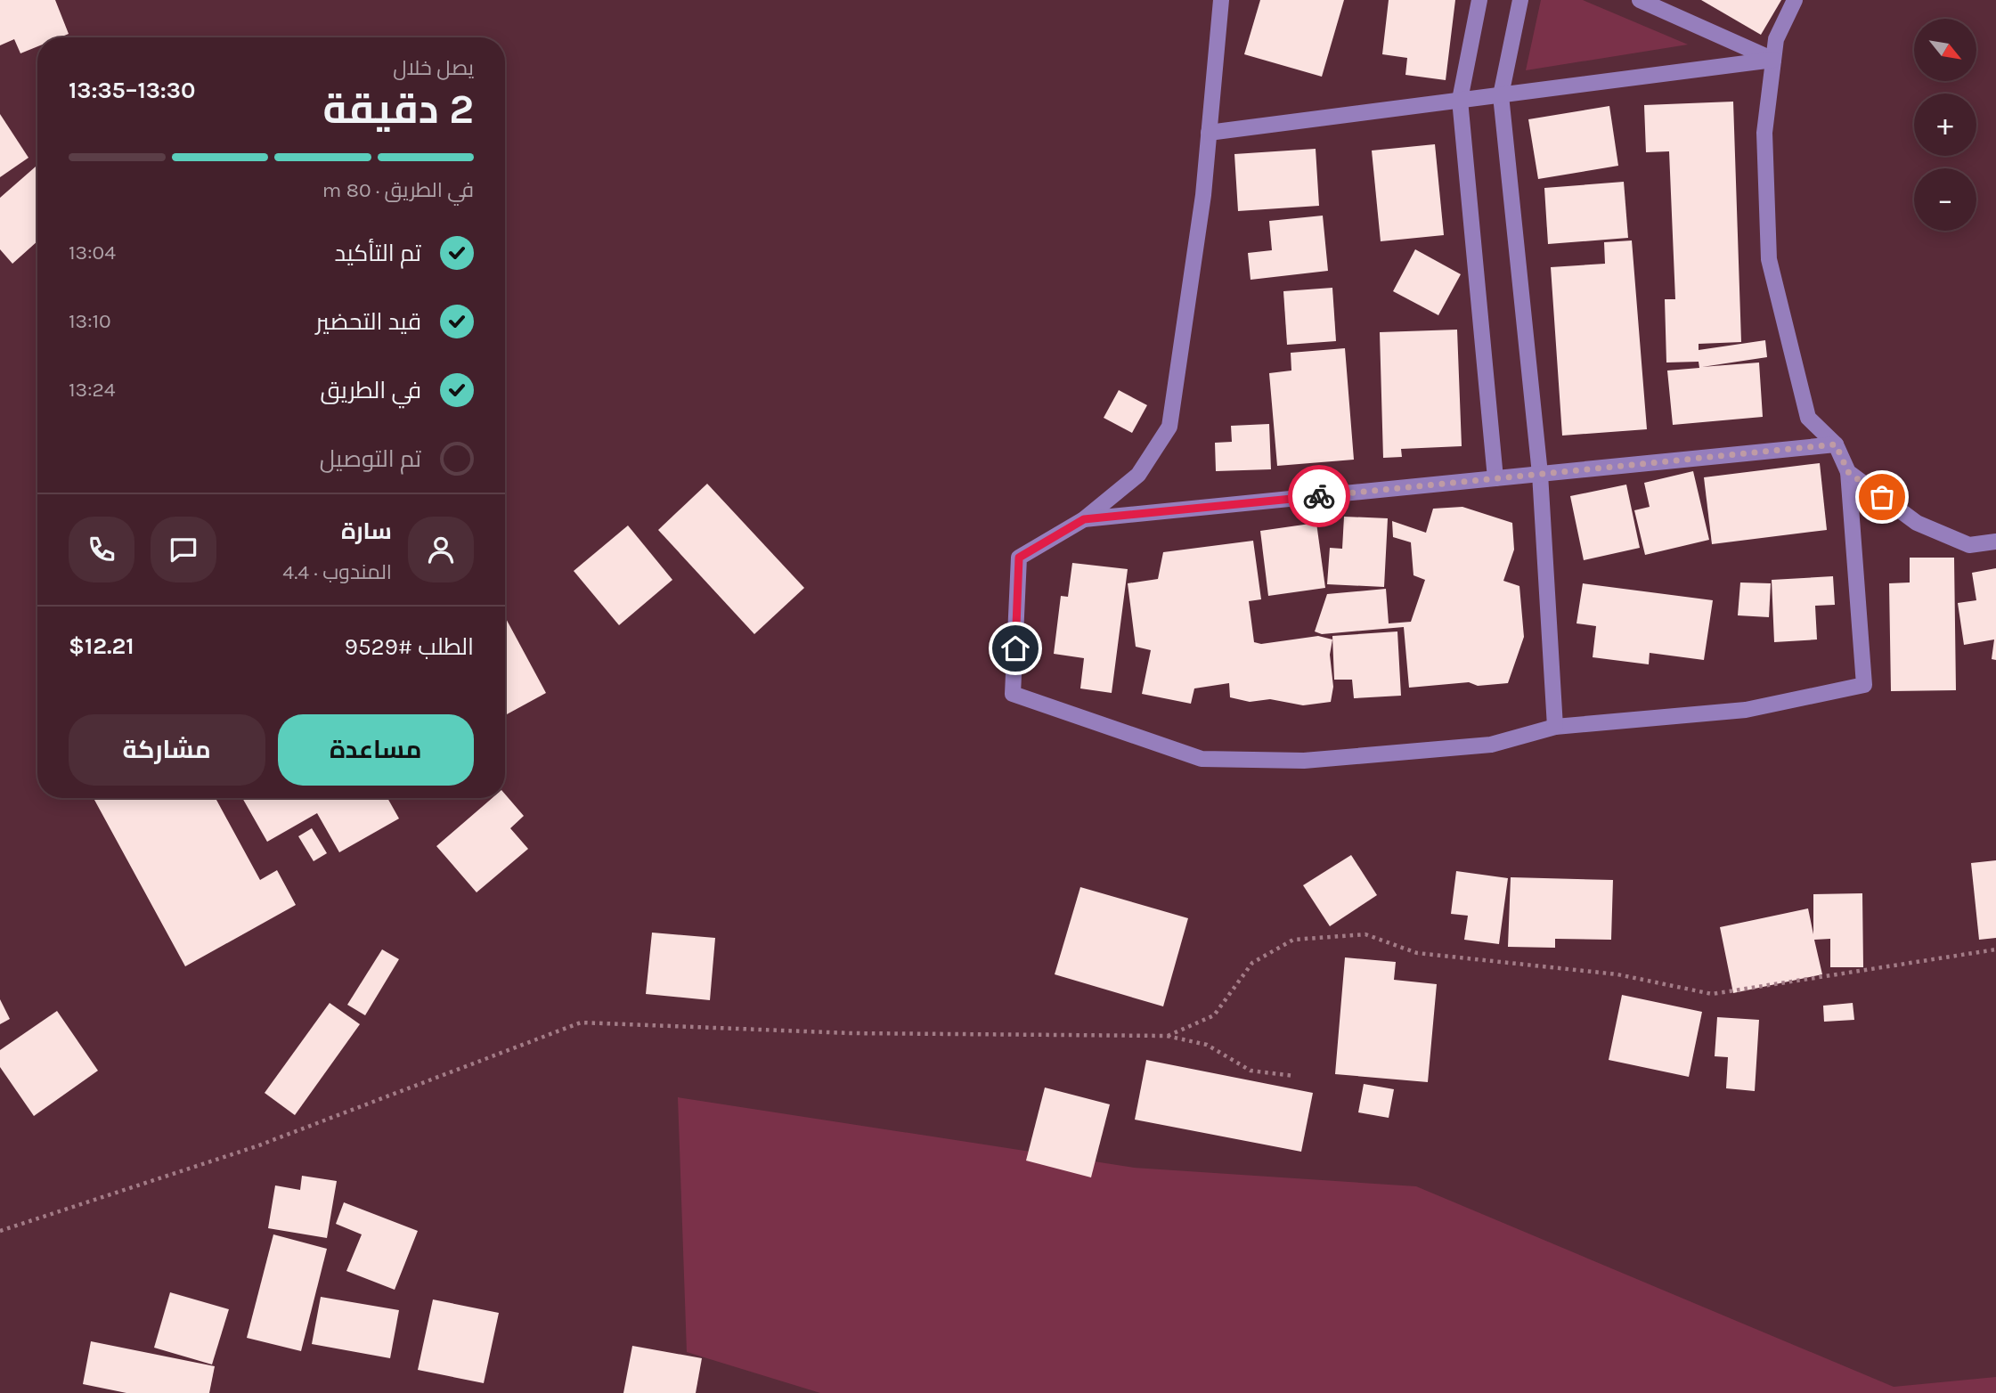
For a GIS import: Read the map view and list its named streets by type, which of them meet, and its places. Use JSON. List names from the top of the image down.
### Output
{
  "north": "bottom right",
  "page": {
    "map_buttons": ["+", "−"],
    "heading": ["2 دقيقة", "يصل خلال", "13:30–13:35"],
    "panel": [
      "سارة",
      "المندوب · 4.4",
      "الطلب #9529",
      "$12.21"
    ],
    "bar": "في الطريق · 80 m",
    "list": [
      ["تم التأكيد", "13:04"],
      ["قيد التحضير", "13:10"],
      ["في الطريق", "13:24"],
      "تم التوصيل"
    ],
    "buttons": ["مساعدة", "مشاركة"]
  }
}
